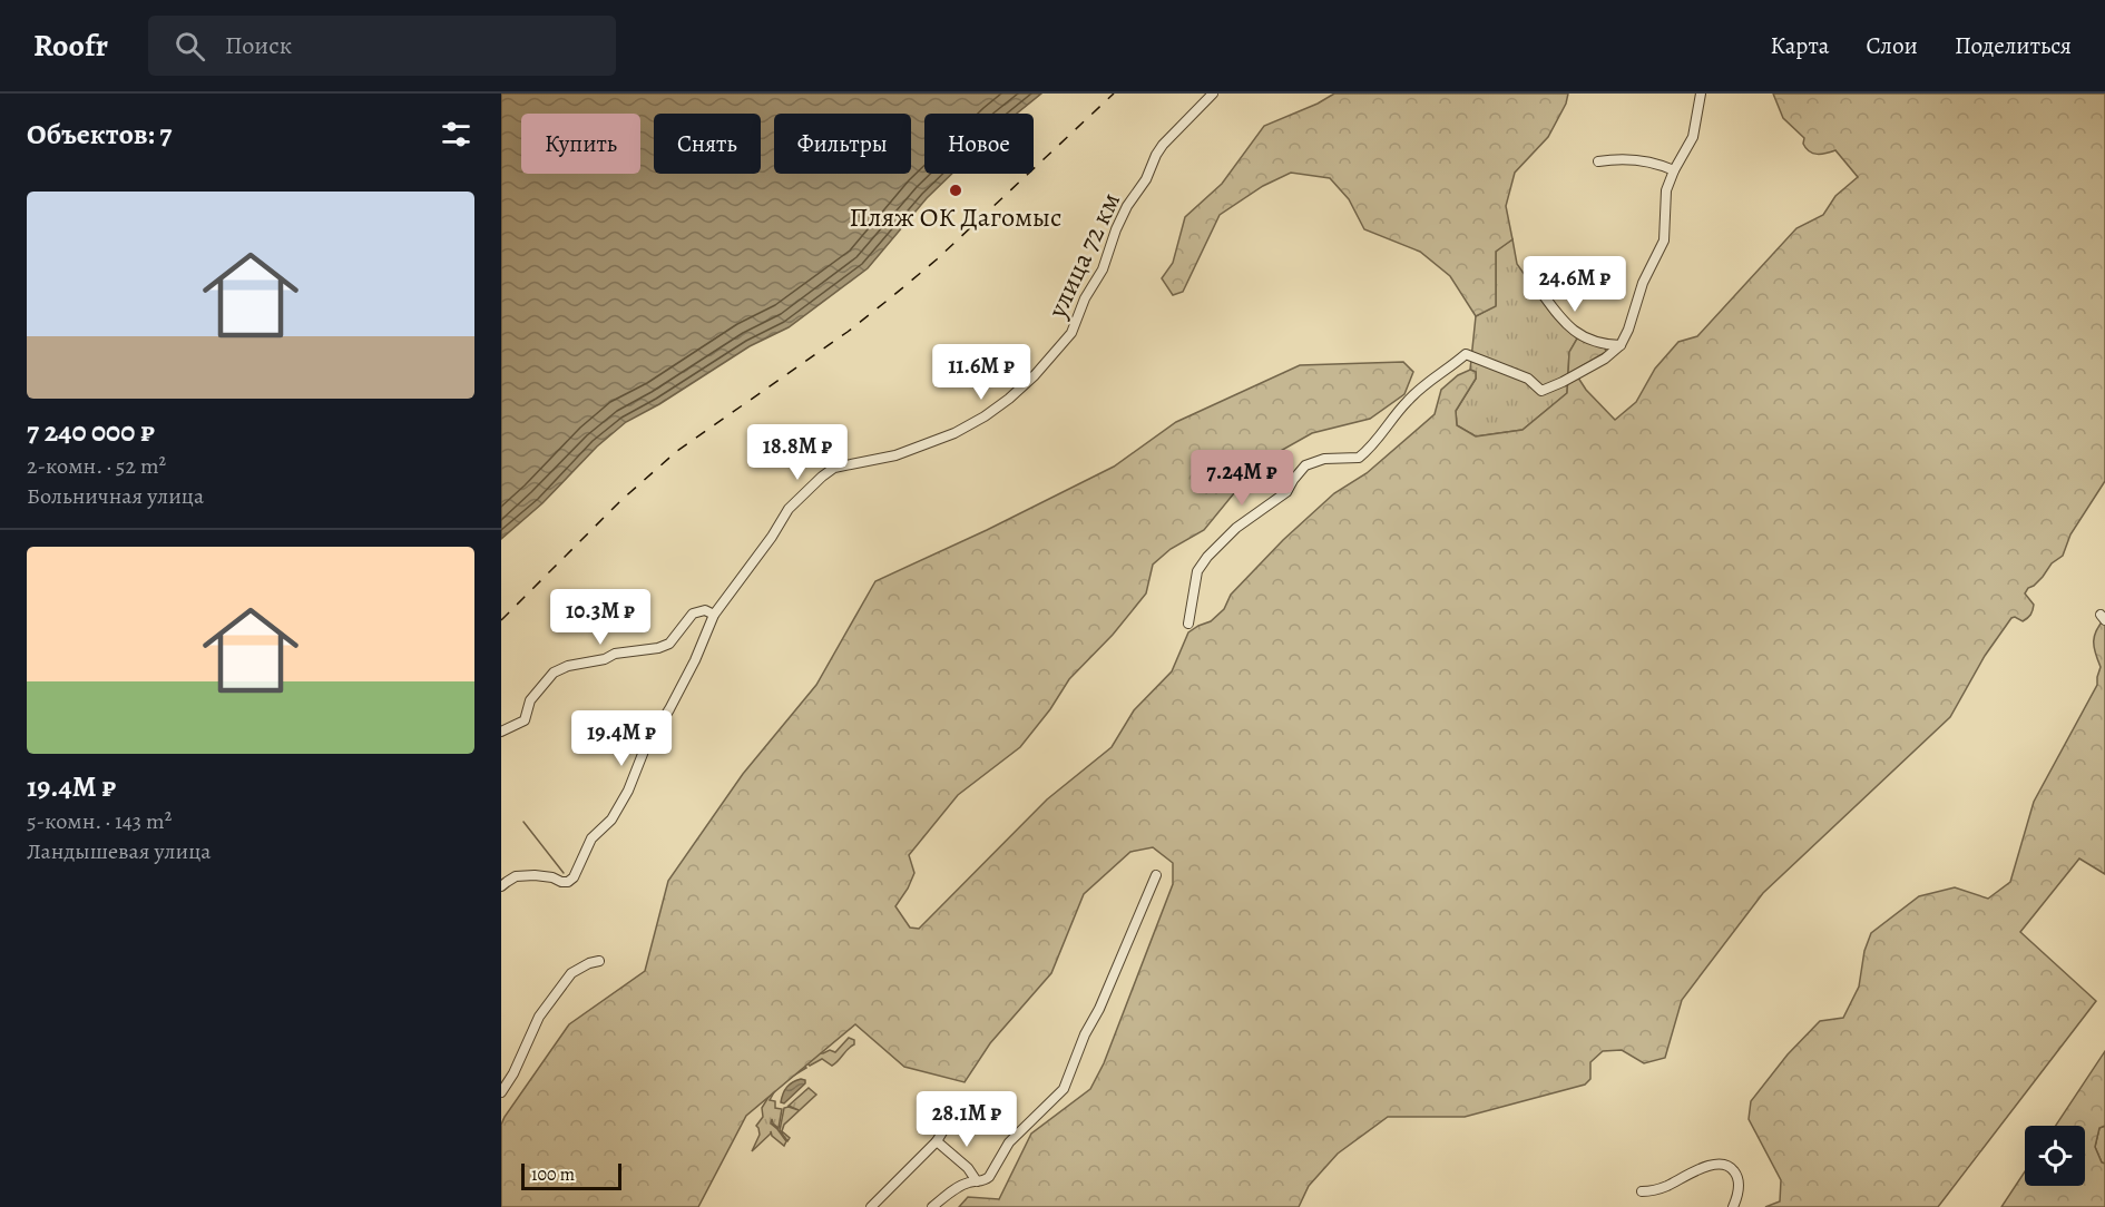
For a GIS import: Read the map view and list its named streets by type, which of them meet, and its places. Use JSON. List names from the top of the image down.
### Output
{
  "streets": {
    "street": ["улица 72 км"]
  },
  "places": ["Пляж ОК Дагомыс"],
  "scale_bar": "100 m",
  "page": {
    "header": "Roofr",
    "search": "Поиск",
    "nav": ["Карта", "Слои", "Поделиться"],
    "heading": "Объектов: 7",
    "chip": [
      "Купить",
      "Снять",
      "Фильтры",
      "Новое"
    ],
    "list": [
      {
        "name": "7 240 000 ₽",
        "note": "2-комн. · 52 m² · Больничная улица"
      },
      {
        "name": "19.4M ₽",
        "note": "5-комн. · 143 m² · Ландышевая улица"
      }
    ],
    "price": [
      "24.6M ₽",
      "11.6M ₽",
      "18.8M ₽",
      "7.24M ₽",
      "10.3M ₽",
      "19.4M ₽",
      "28.1M ₽"
    ],
    "scale": "100 m"
  }
}
